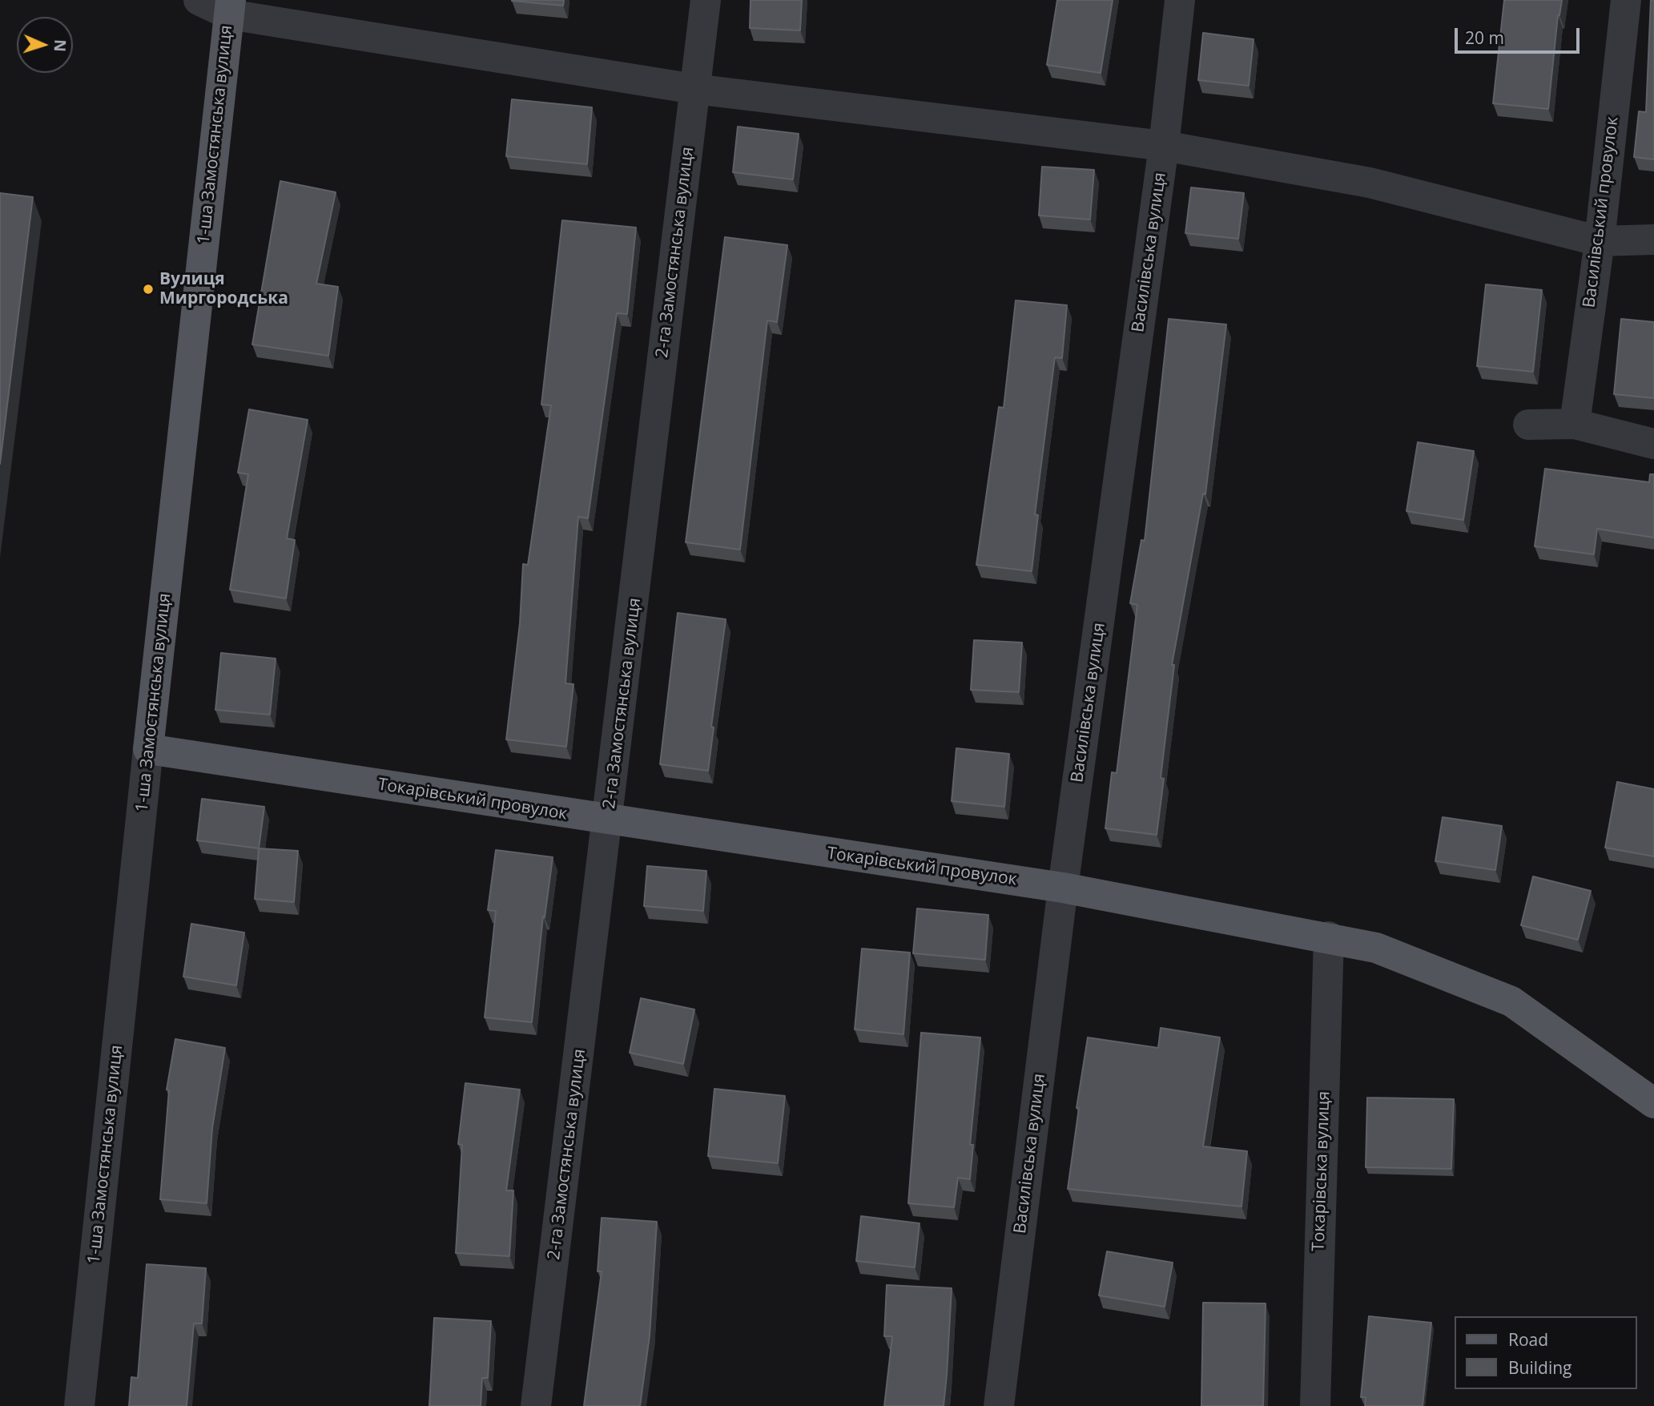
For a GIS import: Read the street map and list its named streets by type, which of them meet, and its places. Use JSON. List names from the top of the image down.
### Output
{
  "streets": {
    "main road": ["1-ша Замостянська вулиця", "Токарівський провулок"],
    "street": [
      "Василівський провулок",
      "2-га Замостянська вулиця",
      "Василівська вулиця",
      "Токарівська вулиця"
    ]
  },
  "crossings": [
    ["1-ша Замостянська вулиця", "Токарівський провулок"],
    ["2-га Замостянська вулиця", "Токарівський провулок"],
    ["Василівська вулиця", "Токарівський провулок"],
    ["Токарівський провулок", "Токарівська вулиця"]
  ],
  "places": ["Вулиця Миргородська"],
  "legend": ["Road", "Building"],
  "scale_bar": "20 m",
  "north": "right"
}
